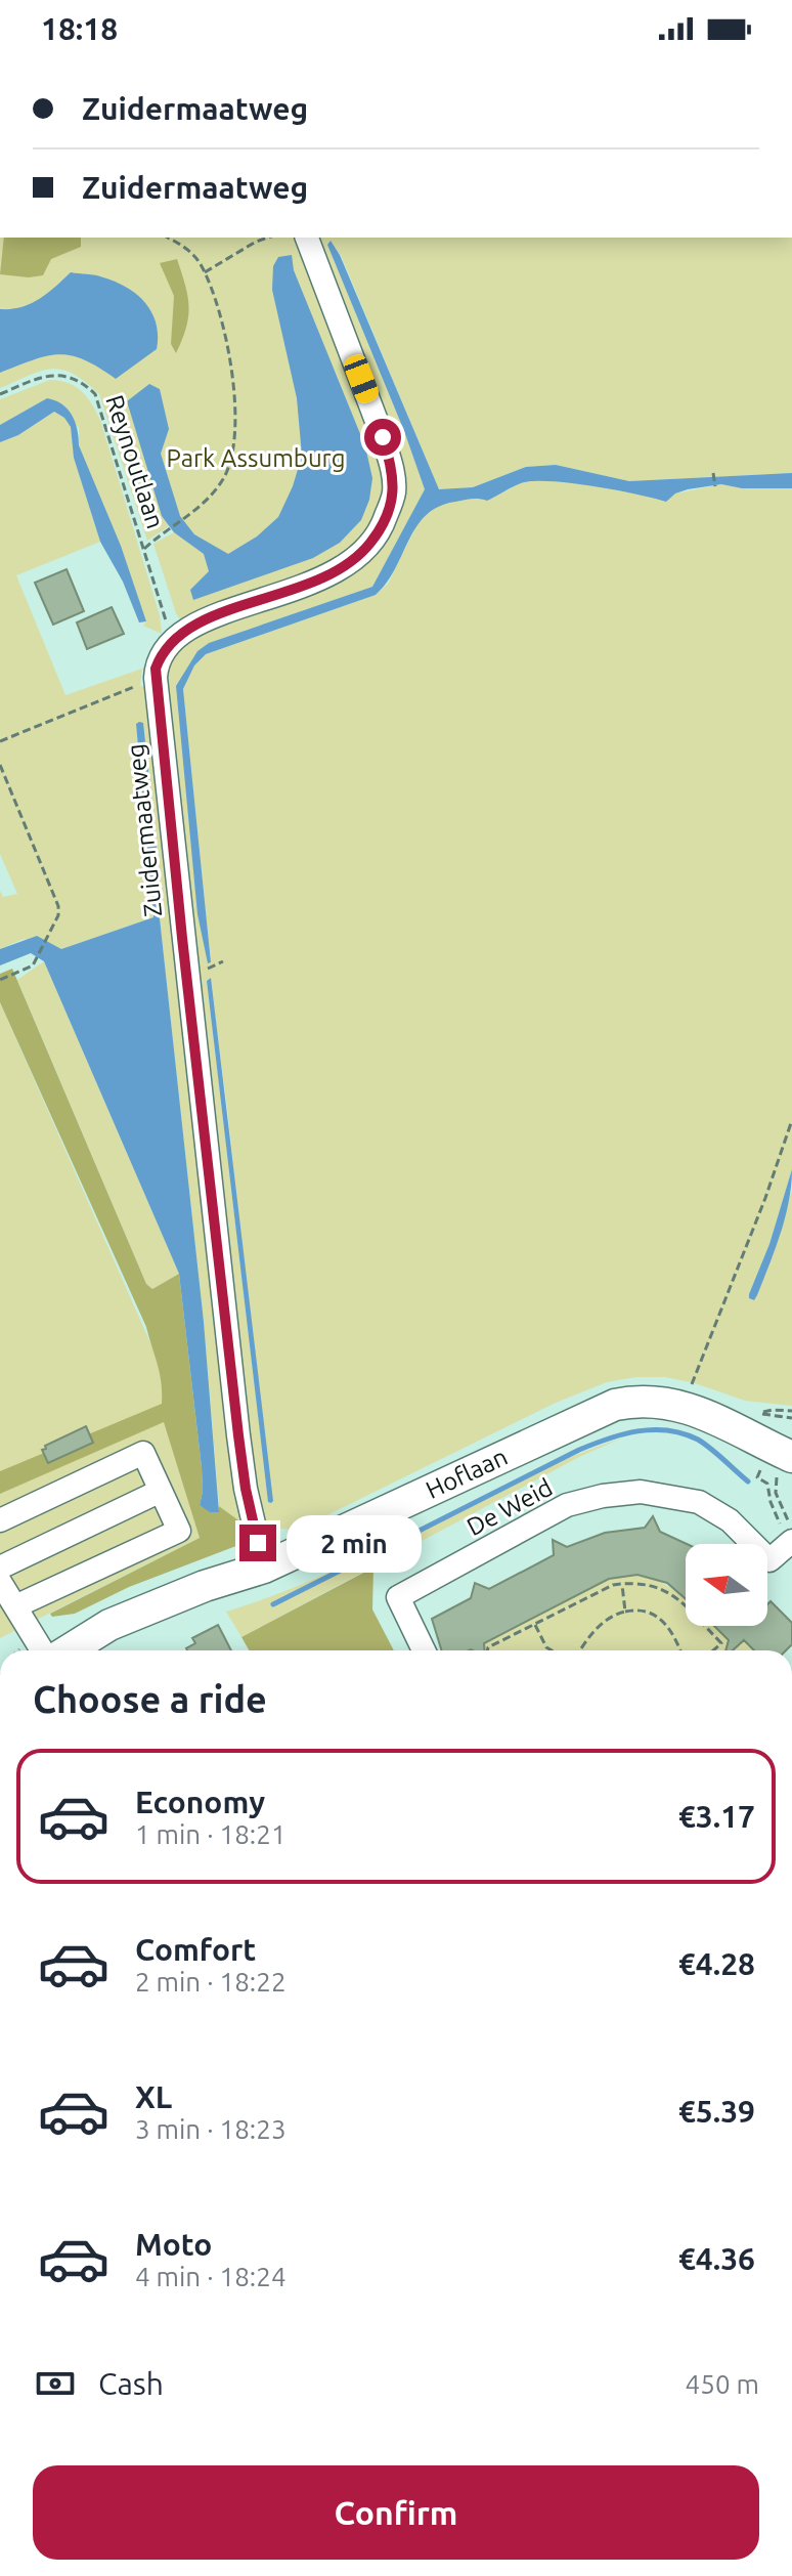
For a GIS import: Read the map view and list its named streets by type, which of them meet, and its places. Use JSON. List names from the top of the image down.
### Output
{
  "streets": {
    "main road": ["Hoflaan"],
    "street": ["Zuidermaatweg", "De Weid"],
    "path": ["Reynoutlaan"]
  },
  "crossings": [
    ["Reynoutlaan", "Zuidermaatweg"],
    ["Zuidermaatweg", "Hoflaan"]
  ],
  "parks": ["Park Assumburg"],
  "north": "left",
  "page": {
    "status": "18:18",
    "banner": ["Zuidermaatweg", "Zuidermaatweg"],
    "bubble": "2 min",
    "heading": "Choose a ride",
    "list": [
      {
        "name": "Economy",
        "note": "1 min · 18:21",
        "value": "€3.17"
      },
      {
        "name": "Comfort",
        "note": "2 min · 18:22",
        "value": "€4.28"
      },
      {
        "name": "XL",
        "note": "3 min · 18:23",
        "value": "€5.39"
      },
      {
        "name": "Moto",
        "note": "4 min · 18:24",
        "value": "€4.36"
      }
    ],
    "pay": ["Cash", "450 m"],
    "buttons": "Confirm"
  }
}
